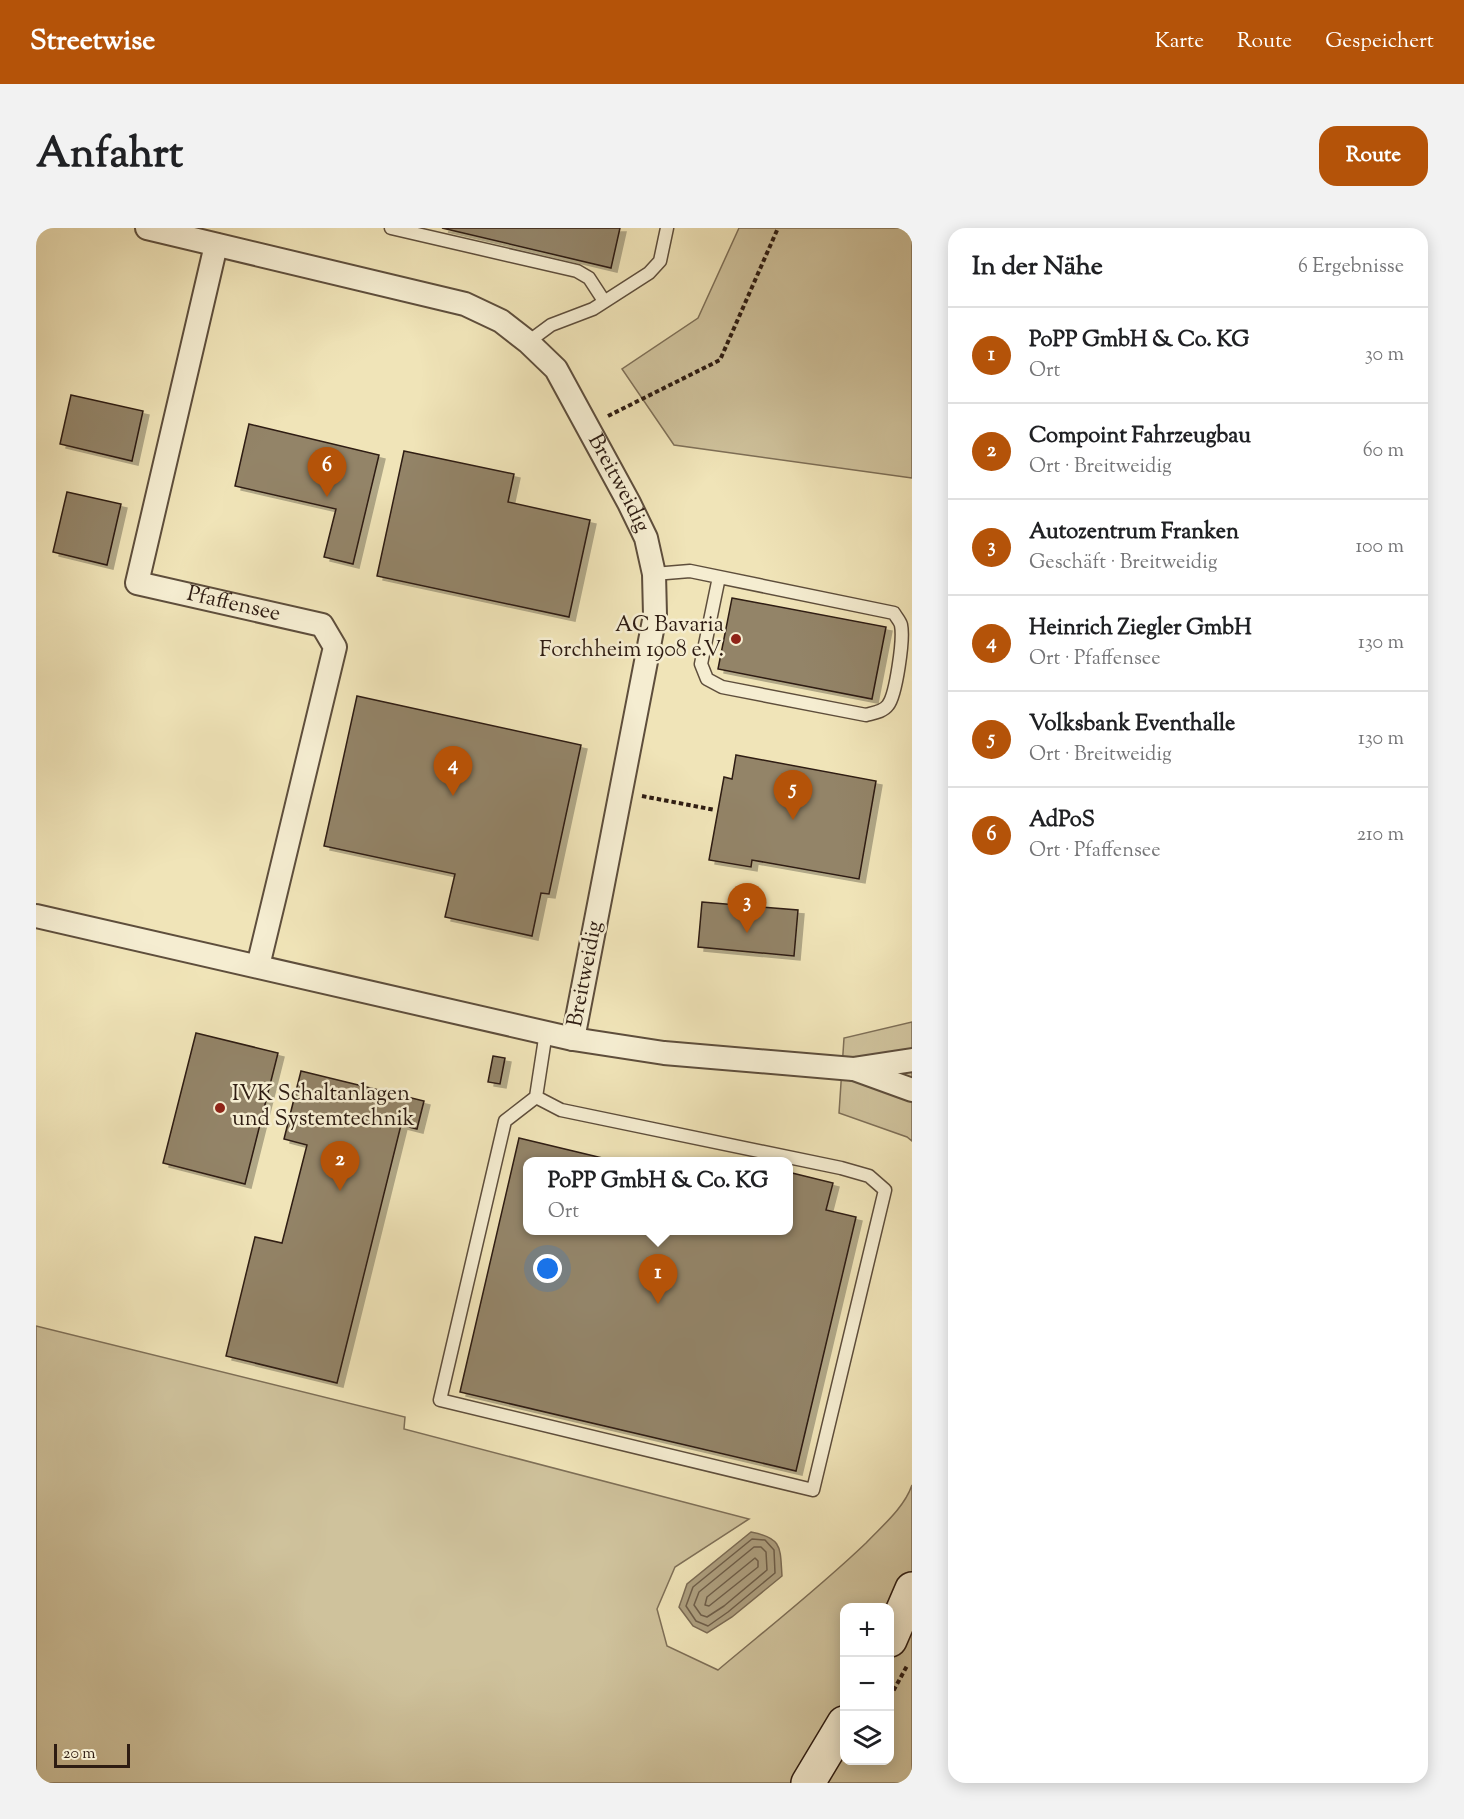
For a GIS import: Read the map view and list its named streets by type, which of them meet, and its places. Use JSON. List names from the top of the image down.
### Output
{
  "streets": {
    "street": ["Breitweidig", "Pfaffensee"]
  },
  "crossings": [
    ["Breitweidig", "Pfaffensee"]
  ],
  "places": ["AC Bavaria Forchheim 1908 e.V.", "IVK Schaltanlagen und Systemtechnik"],
  "scale_bar": "20 m",
  "page": {
    "header": "Streetwise",
    "nav": ["Karte", "Route", "Gespeichert"],
    "title": "Anfahrt",
    "buttons": "Route",
    "heading": ["In der Nähe", "6 Ergebnisse"],
    "list": [
      {
        "mark": "1",
        "name": "PoPP GmbH & Co. KG",
        "note": "Ort",
        "value": "30 m"
      },
      {
        "mark": "2",
        "name": "Compoint Fahrzeugbau",
        "note": "Ort · Breitweidig",
        "value": "60 m"
      },
      {
        "mark": "3",
        "name": "Autozentrum Franken",
        "note": "Geschäft · Breitweidig",
        "value": "100 m"
      },
      {
        "mark": "4",
        "name": "Heinrich Ziegler GmbH",
        "note": "Ort · Pfaffensee",
        "value": "130 m"
      },
      {
        "mark": "5",
        "name": "Volksbank Eventhalle",
        "note": "Ort · Breitweidig",
        "value": "130 m"
      },
      {
        "mark": "6",
        "name": "AdPoS",
        "note": "Ort · Pfaffensee",
        "value": "210 m"
      }
    ],
    "pins": [
      "6",
      "4",
      "5",
      "3",
      "2",
      "1"
    ],
    "popup": ["PoPP GmbH & Co. KG", "Ort"],
    "map_buttons": ["+", "−"],
    "scale": "20 m"
  }
}
